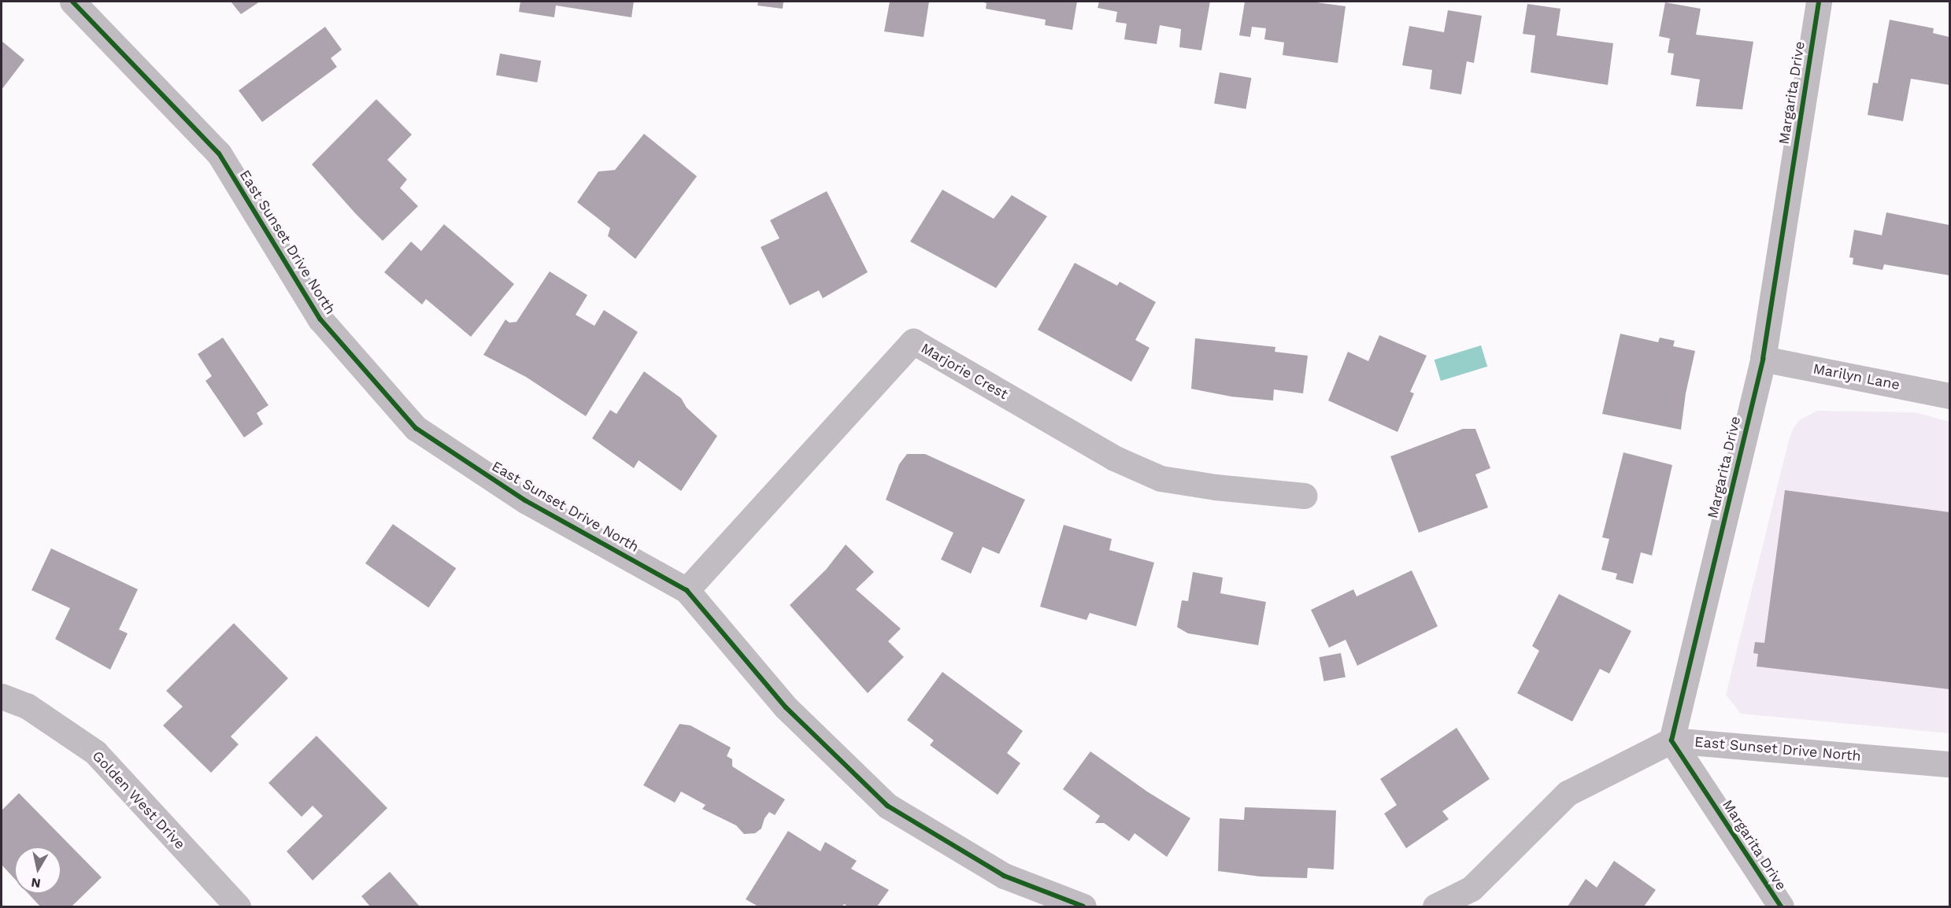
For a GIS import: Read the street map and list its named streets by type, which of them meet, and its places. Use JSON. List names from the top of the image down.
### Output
{
  "streets": {
    "street": [
      "Margarita Drive",
      "East Sunset Drive North",
      "Marjorie Crest",
      "Marilyn Lane",
      "Golden West Drive"
    ]
  },
  "crossings": [
    ["Margarita Drive", "East Sunset Drive North"],
    ["Margarita Drive", "Marilyn Lane"],
    ["East Sunset Drive North", "Marjorie Crest"]
  ],
  "north": "bottom"
}
